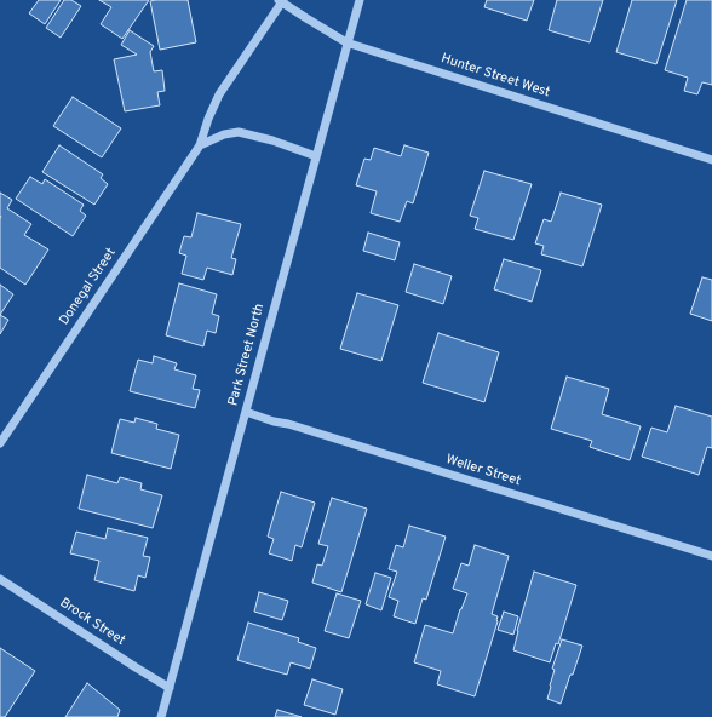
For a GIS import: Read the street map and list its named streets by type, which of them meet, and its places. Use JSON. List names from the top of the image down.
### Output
{
  "streets": {
    "street": [
      "Hunter Street West",
      "Donegal Street",
      "Park Street North",
      "Weller Street",
      "Brock Street"
    ]
  },
  "crossings": [
    ["Hunter Street West", "Donegal Street"],
    ["Hunter Street West", "Park Street North"],
    ["Park Street North", "Weller Street"],
    ["Park Street North", "Brock Street"]
  ]
}
